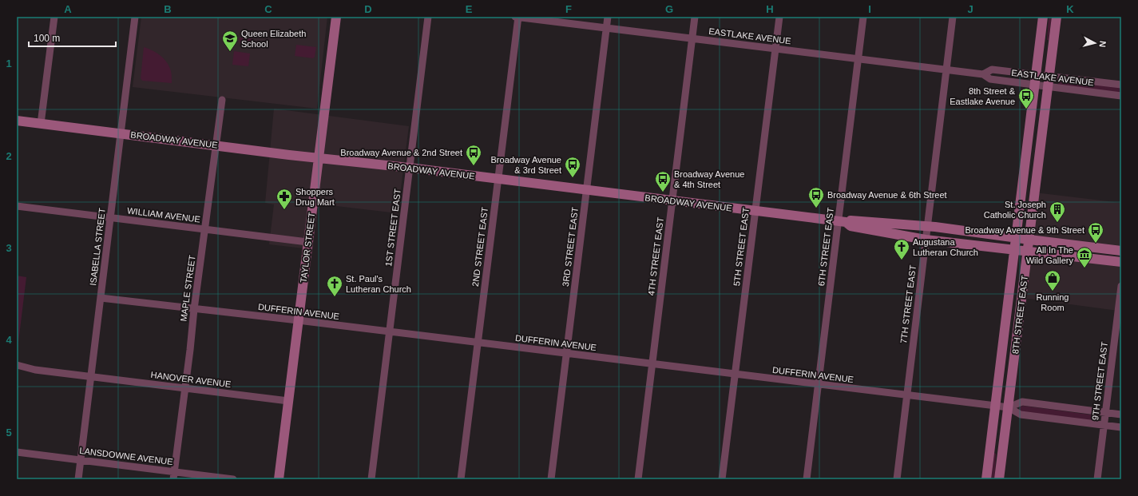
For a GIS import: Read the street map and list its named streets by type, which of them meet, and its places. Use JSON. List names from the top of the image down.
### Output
{
  "streets": {
    "main road": ["BROADWAY AVENUE", "TAYLOR STREET", "8TH STREET EAST"],
    "street": [
      "EASTLAKE AVENUE",
      "WILLIAM AVENUE",
      "1ST STREET EAST",
      "ISABELLA STREET",
      "2ND STREET EAST",
      "3RD STREET EAST",
      "5TH STREET EAST",
      "6TH STREET EAST",
      "4TH STREET EAST",
      "MAPLE STREET",
      "7TH STREET EAST",
      "DUFFERIN AVENUE",
      "HANOVER AVENUE",
      "9TH STREET EAST",
      "LANSDOWNE AVENUE"
    ]
  },
  "crossings": [
    ["EASTLAKE AVENUE", "2ND STREET EAST"],
    ["EASTLAKE AVENUE", "3RD STREET EAST"],
    ["EASTLAKE AVENUE", "5TH STREET EAST"],
    ["EASTLAKE AVENUE", "6TH STREET EAST"],
    ["EASTLAKE AVENUE", "4TH STREET EAST"],
    ["EASTLAKE AVENUE", "7TH STREET EAST"],
    ["EASTLAKE AVENUE", "8TH STREET EAST"],
    ["BROADWAY AVENUE", "1ST STREET EAST"],
    ["BROADWAY AVENUE", "ISABELLA STREET"],
    ["BROADWAY AVENUE", "2ND STREET EAST"],
    ["BROADWAY AVENUE", "3RD STREET EAST"],
    ["BROADWAY AVENUE", "5TH STREET EAST"],
    ["BROADWAY AVENUE", "6TH STREET EAST"],
    ["BROADWAY AVENUE", "TAYLOR STREET"],
    ["BROADWAY AVENUE", "4TH STREET EAST"],
    ["BROADWAY AVENUE", "MAPLE STREET"],
    ["BROADWAY AVENUE", "7TH STREET EAST"],
    ["BROADWAY AVENUE", "8TH STREET EAST"],
    ["WILLIAM AVENUE", "ISABELLA STREET"],
    ["WILLIAM AVENUE", "TAYLOR STREET"],
    ["WILLIAM AVENUE", "MAPLE STREET"],
    ["1ST STREET EAST", "DUFFERIN AVENUE"],
    ["ISABELLA STREET", "DUFFERIN AVENUE"],
    ["ISABELLA STREET", "HANOVER AVENUE"],
    ["ISABELLA STREET", "LANSDOWNE AVENUE"],
    ["2ND STREET EAST", "DUFFERIN AVENUE"],
    ["3RD STREET EAST", "DUFFERIN AVENUE"],
    ["5TH STREET EAST", "DUFFERIN AVENUE"],
    ["6TH STREET EAST", "DUFFERIN AVENUE"],
    ["TAYLOR STREET", "DUFFERIN AVENUE"],
    ["TAYLOR STREET", "HANOVER AVENUE"],
    ["4TH STREET EAST", "DUFFERIN AVENUE"],
    ["MAPLE STREET", "DUFFERIN AVENUE"],
    ["MAPLE STREET", "HANOVER AVENUE"],
    ["MAPLE STREET", "LANSDOWNE AVENUE"],
    ["7TH STREET EAST", "DUFFERIN AVENUE"],
    ["DUFFERIN AVENUE", "8TH STREET EAST"],
    ["DUFFERIN AVENUE", "9TH STREET EAST"]
  ],
  "places": {
    "school or university": ["Queen Elizabeth School"],
    "bus stop": [
      "8th Street & Eastlake Avenue",
      "Broadway Avenue & 2nd Street",
      "Broadway Avenue & 3rd Street",
      "Broadway Avenue & 4th Street",
      "Broadway Avenue & 6th Street",
      "Broadway Avenue & 9th Street"
    ],
    "pharmacy": ["Shoppers Drug Mart"],
    "building": ["St. Joseph Catholic Church"],
    "church": ["Augustana Lutheran Church", "St. Paul's Lutheran Church"],
    "museum": ["All In The Wild Gallery"],
    "shop": ["Running Room"]
  },
  "scale_bar": "100 m",
  "north": "right",
  "grid": {
    "columns": [
      "A",
      "B",
      "C",
      "D",
      "E",
      "F",
      "G",
      "H",
      "I",
      "J",
      "K"
    ],
    "rows": [
      "1",
      "2",
      "3",
      "4",
      "5"
    ]
  }
}
